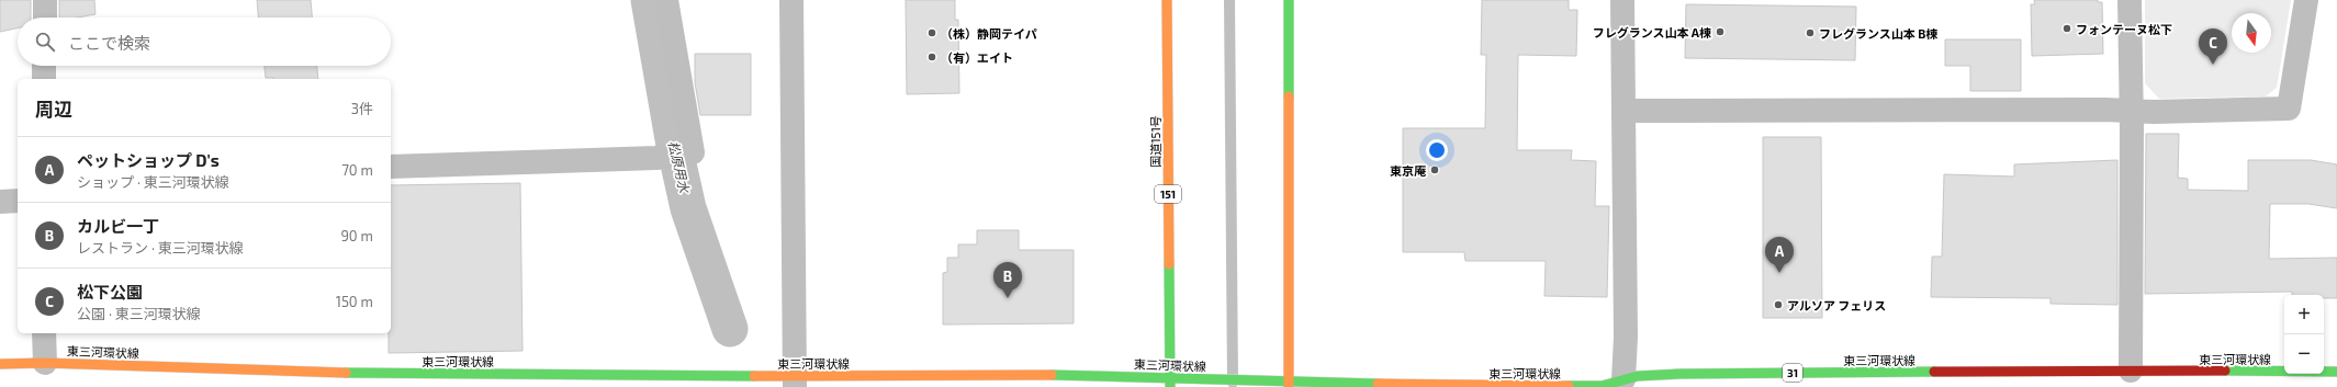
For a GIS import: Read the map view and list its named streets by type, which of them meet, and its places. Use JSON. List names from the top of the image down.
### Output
{
  "streets": {
    "main road": [
      "国道151号",
      "151",
      "東三河環状線",
      "31"
    ]
  },
  "crossings": [
    ["国道151号", "東三河環状線"]
  ],
  "water": ["松原用水"],
  "places": [
    "フォンテーヌ松下",
    "フレグランス山本 A棟",
    "（株）静岡テイパ",
    "フレグランス山本 B棟",
    "（有）エイト",
    "東京庵",
    "アルソア フェリス"
  ],
  "north": "bottom",
  "page": {
    "search": "ここで検索",
    "pins": ["C", "A", "B"],
    "heading": ["周辺", "3件"],
    "list": [
      {
        "mark": "A",
        "name": "ペットショップ D's",
        "note": "ショップ · 東三河環状線",
        "value": "70 m"
      },
      {
        "mark": "B",
        "name": "カルビ一丁",
        "note": "レストラン · 東三河環状線",
        "value": "90 m"
      },
      {
        "mark": "C",
        "name": "松下公園",
        "note": "公園 · 東三河環状線",
        "value": "150 m"
      }
    ],
    "map_buttons": ["+", "−"]
  }
}
